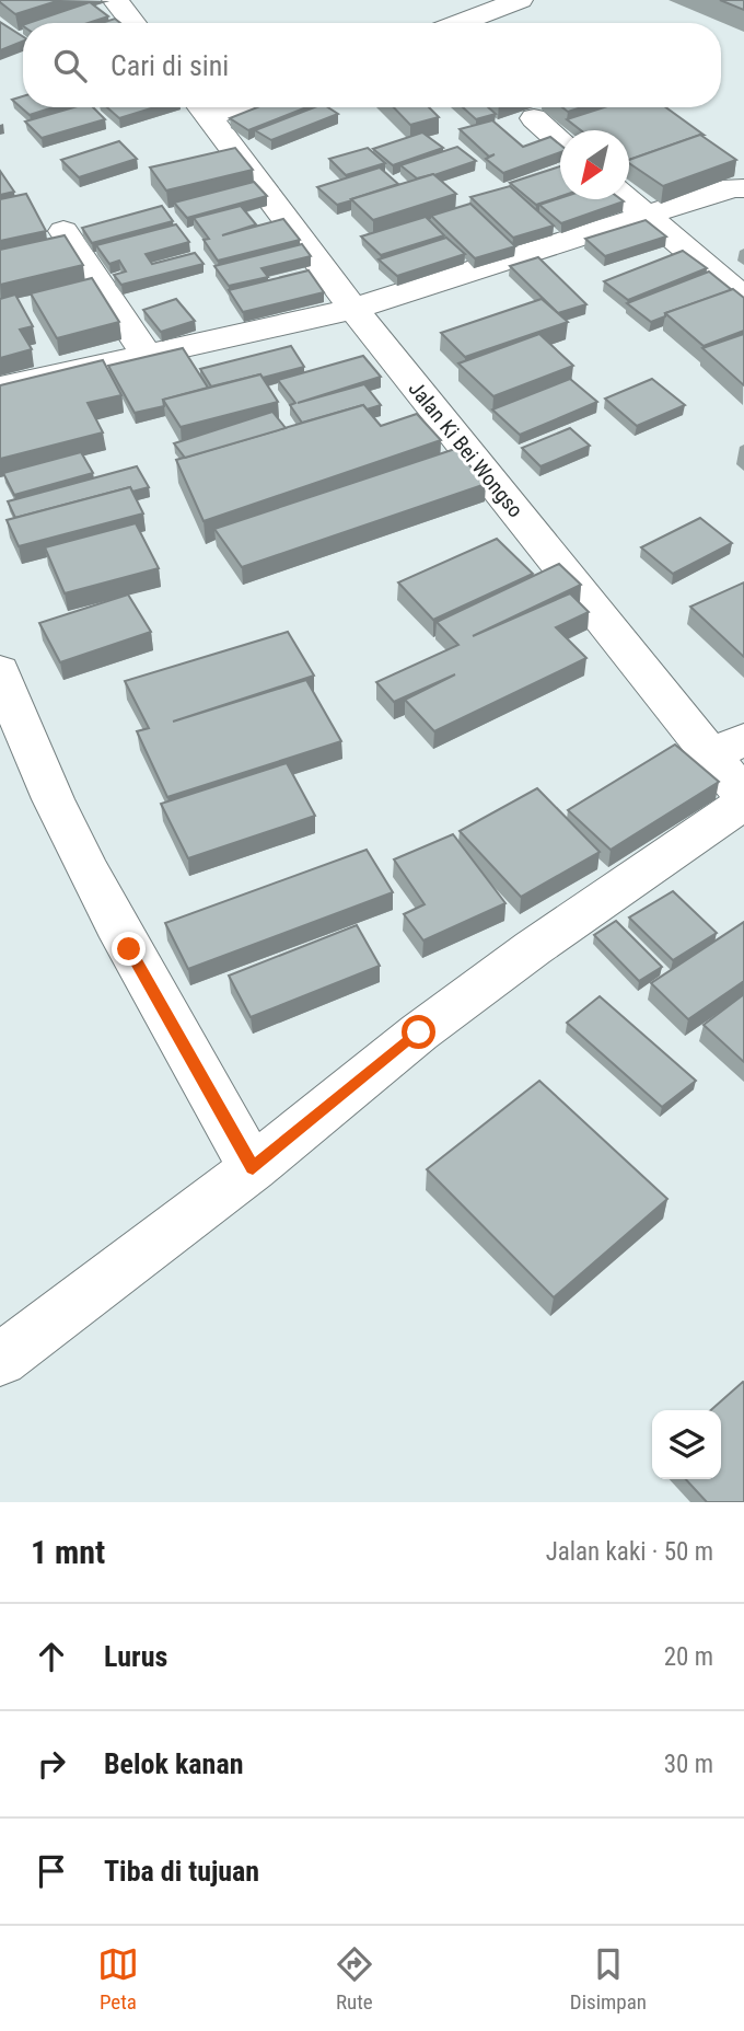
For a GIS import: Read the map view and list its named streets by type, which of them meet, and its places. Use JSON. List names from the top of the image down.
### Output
{
  "streets": {
    "street": ["Jalan Ki Bei Wongso"]
  },
  "north": "bottom left",
  "page": {
    "search": "Cari di sini",
    "heading": ["1 mnt", "Jalan kaki · 50 m"],
    "list": [
      ["Lurus", "20 m"],
      ["Belok kanan", "30 m"],
      "Tiba di tujuan"
    ],
    "nav": ["Peta", "Rute", "Disimpan"]
  }
}
